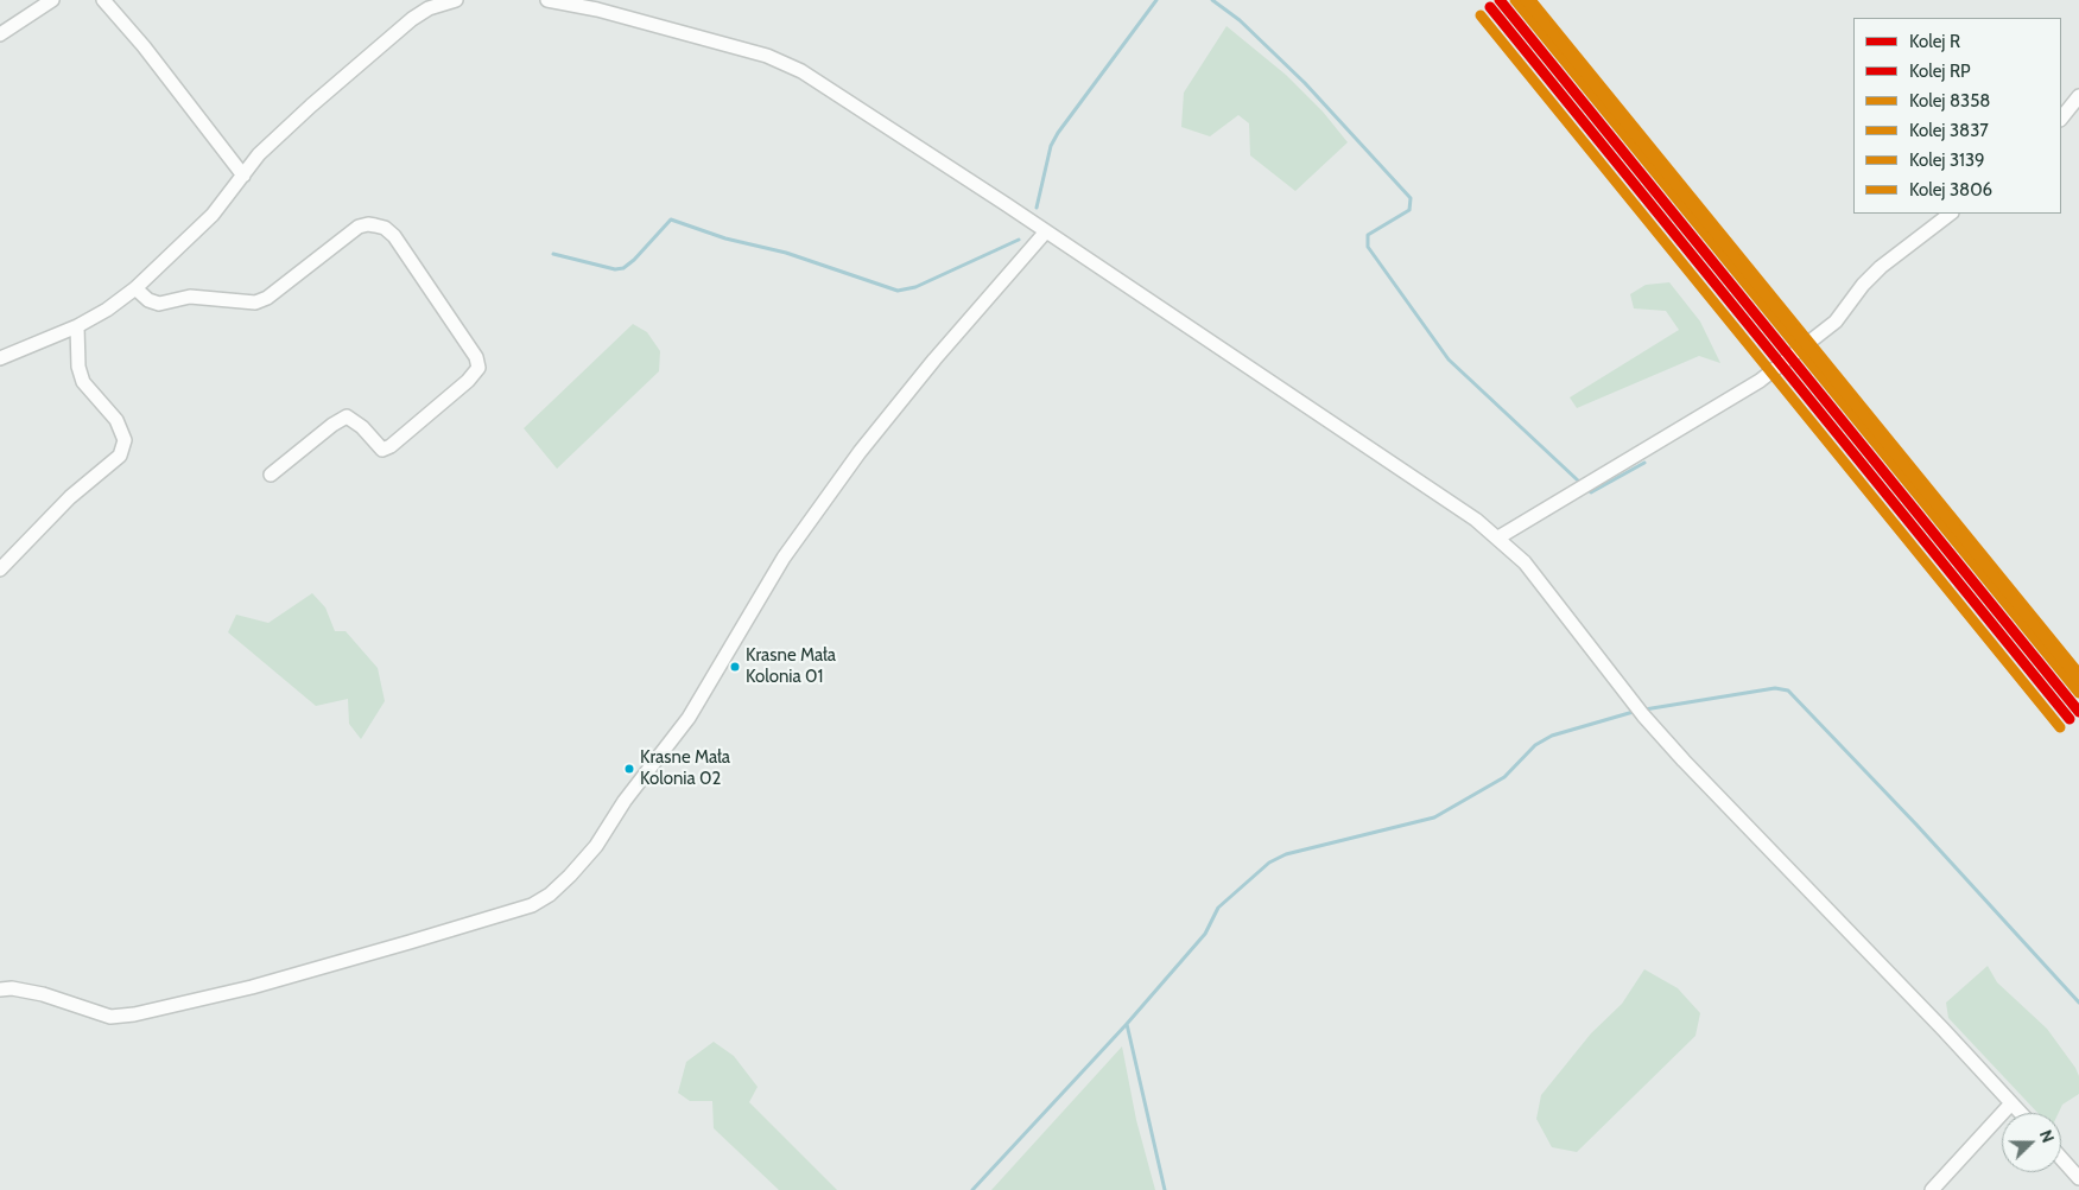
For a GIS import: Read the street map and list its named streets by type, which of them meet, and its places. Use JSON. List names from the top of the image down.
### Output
{
  "places": ["Krasne Mała Kolonia 01", "Krasne Mała Kolonia 02"],
  "lines": [
    "rail line R",
    "rail line 8358",
    "rail line 3139",
    "rail line 3806",
    "rail line RP",
    "rail line 3837"
  ],
  "legend": [
    "Kolej R",
    "Kolej RP",
    "Kolej 8358",
    "Kolej 3837",
    "Kolej 3139",
    "Kolej 3806"
  ],
  "north": "right"
}
